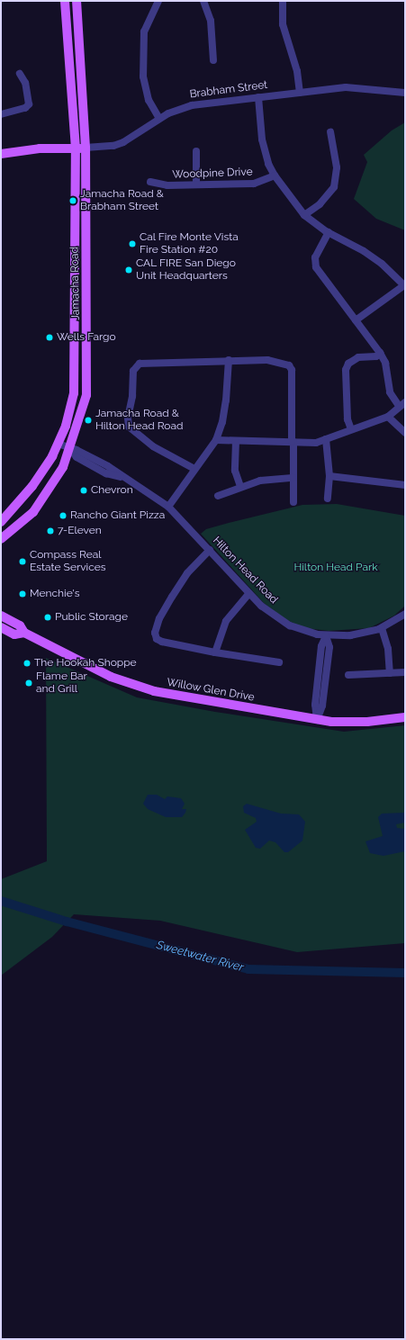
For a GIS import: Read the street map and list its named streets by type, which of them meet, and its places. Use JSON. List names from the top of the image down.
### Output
{
  "streets": {
    "main road": ["Brabham Street", "Jamacha Road", "Willow Glen Drive"],
    "street": ["Woodpine Drive", "Hilton Head Road"]
  },
  "crossings": [
    ["Brabham Street", "Jamacha Road"],
    ["Jamacha Road", "Hilton Head Road"]
  ],
  "water": ["Sweetwater River"],
  "parks": ["Hilton Head Park"],
  "places": [
    "Jamacha Road & Brabham Street",
    "Cal Fire Monte Vista Fire Station #20",
    "CAL FIRE San Diego Unit Headquarters",
    "Wells Fargo",
    "Jamacha Road & Hilton Head Road",
    "Chevron",
    "Rancho Giant Pizza",
    "7-Eleven",
    "Compass Real Estate Services",
    "Menchie's",
    "Public Storage",
    "The Hookah Shoppe",
    "Flame Bar and Grill"
  ]
}
